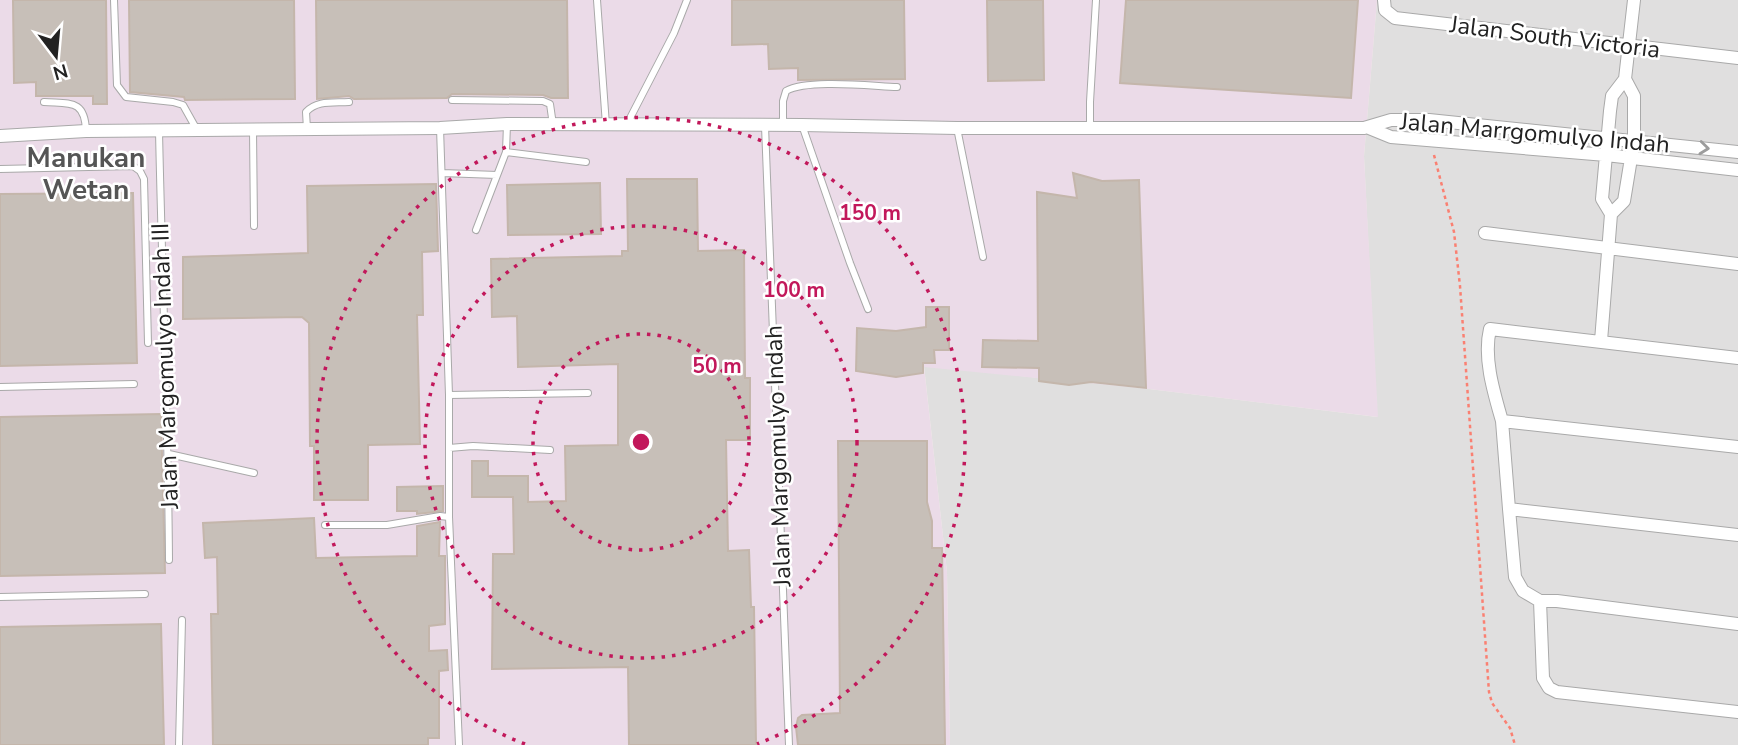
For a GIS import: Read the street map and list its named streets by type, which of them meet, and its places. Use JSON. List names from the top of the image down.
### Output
{
  "streets": {
    "street": ["Jalan South Victoria", "Jalan Marrgomulyo Indah"],
    "lane": ["Jalan Margomulyo Indah III", "Jalan Margomulyo Indah"]
  },
  "districts": ["Manukan Wetan"],
  "north": "bottom",
  "rings": ["150 m", "100 m", "50 m"]
}
